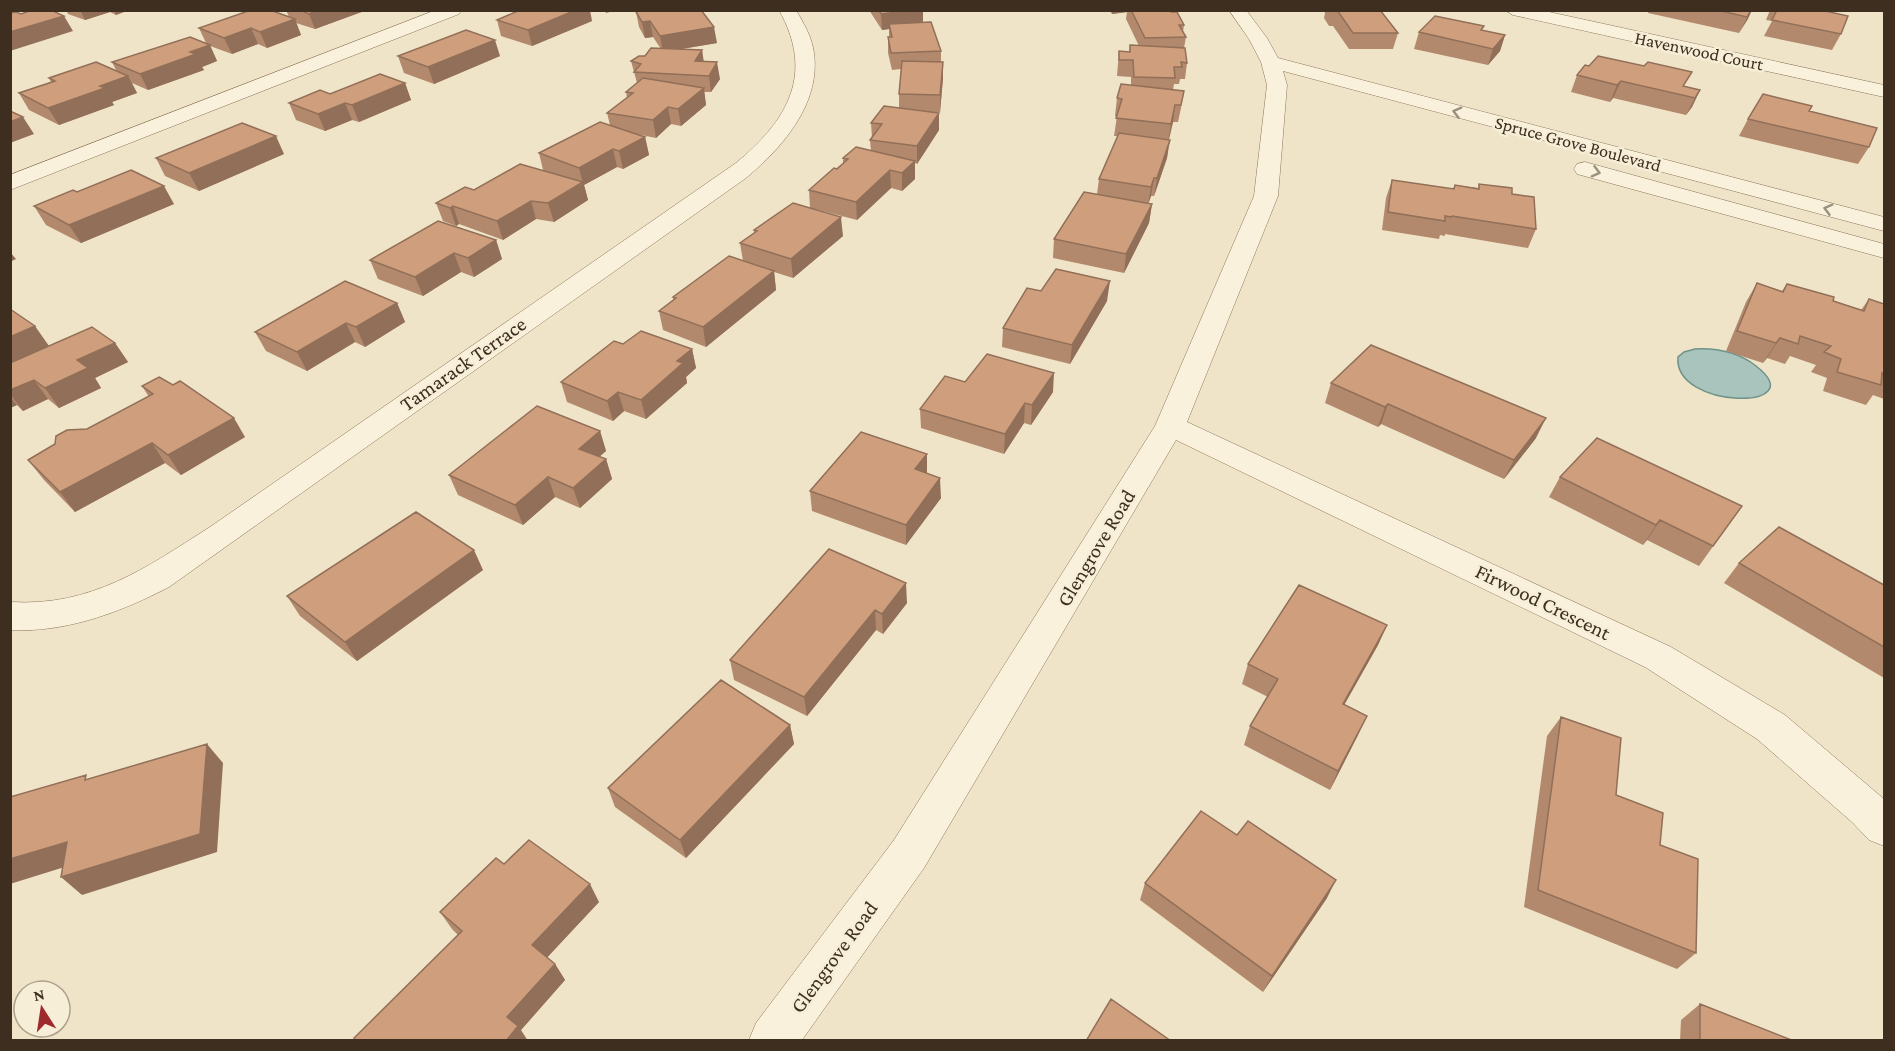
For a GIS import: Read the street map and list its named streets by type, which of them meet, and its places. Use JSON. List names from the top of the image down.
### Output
{
  "streets": {
    "street": [
      "Havenwood Court",
      "Spruce Grove Boulevard",
      "Tamarack Terrace",
      "Glengrove Road",
      "Firwood Crescent"
    ]
  },
  "crossings": [
    ["Spruce Grove Boulevard", "Glengrove Road"],
    ["Glengrove Road", "Firwood Crescent"]
  ],
  "north": "top"
}
